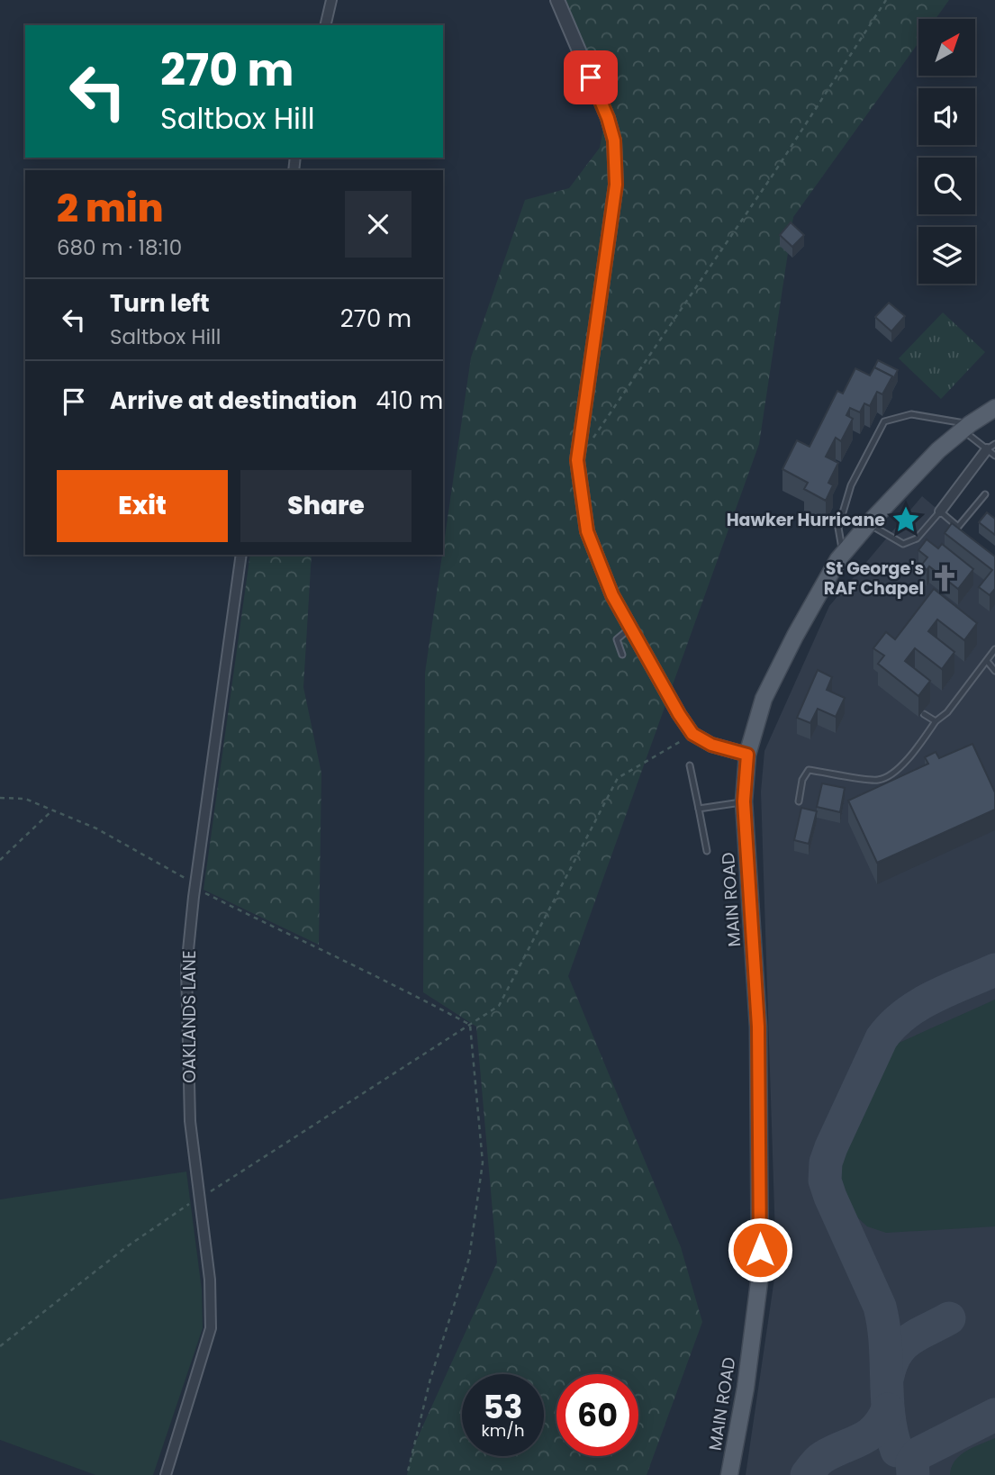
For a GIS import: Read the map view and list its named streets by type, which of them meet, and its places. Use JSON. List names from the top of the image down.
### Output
{
  "streets": {
    "main road": ["MAIN ROAD"],
    "street": ["OAKLANDS LANE"]
  },
  "places": {
    "place": ["Hawker Hurricane"],
    "church": ["St George's RAF Chapel"]
  },
  "north": "top right",
  "page": {
    "turn": ["270 m", "Saltbox Hill"],
    "heading": ["2 min", "680 m · 18:10"],
    "list": [
      {
        "name": "Turn left",
        "note": "Saltbox Hill",
        "value": "270 m"
      },
      {
        "name": "Arrive at destination",
        "value": "410 m"
      }
    ],
    "buttons": ["Exit", "Share"],
    "speed": "53 km/h",
    "limit": "60"
  }
}
